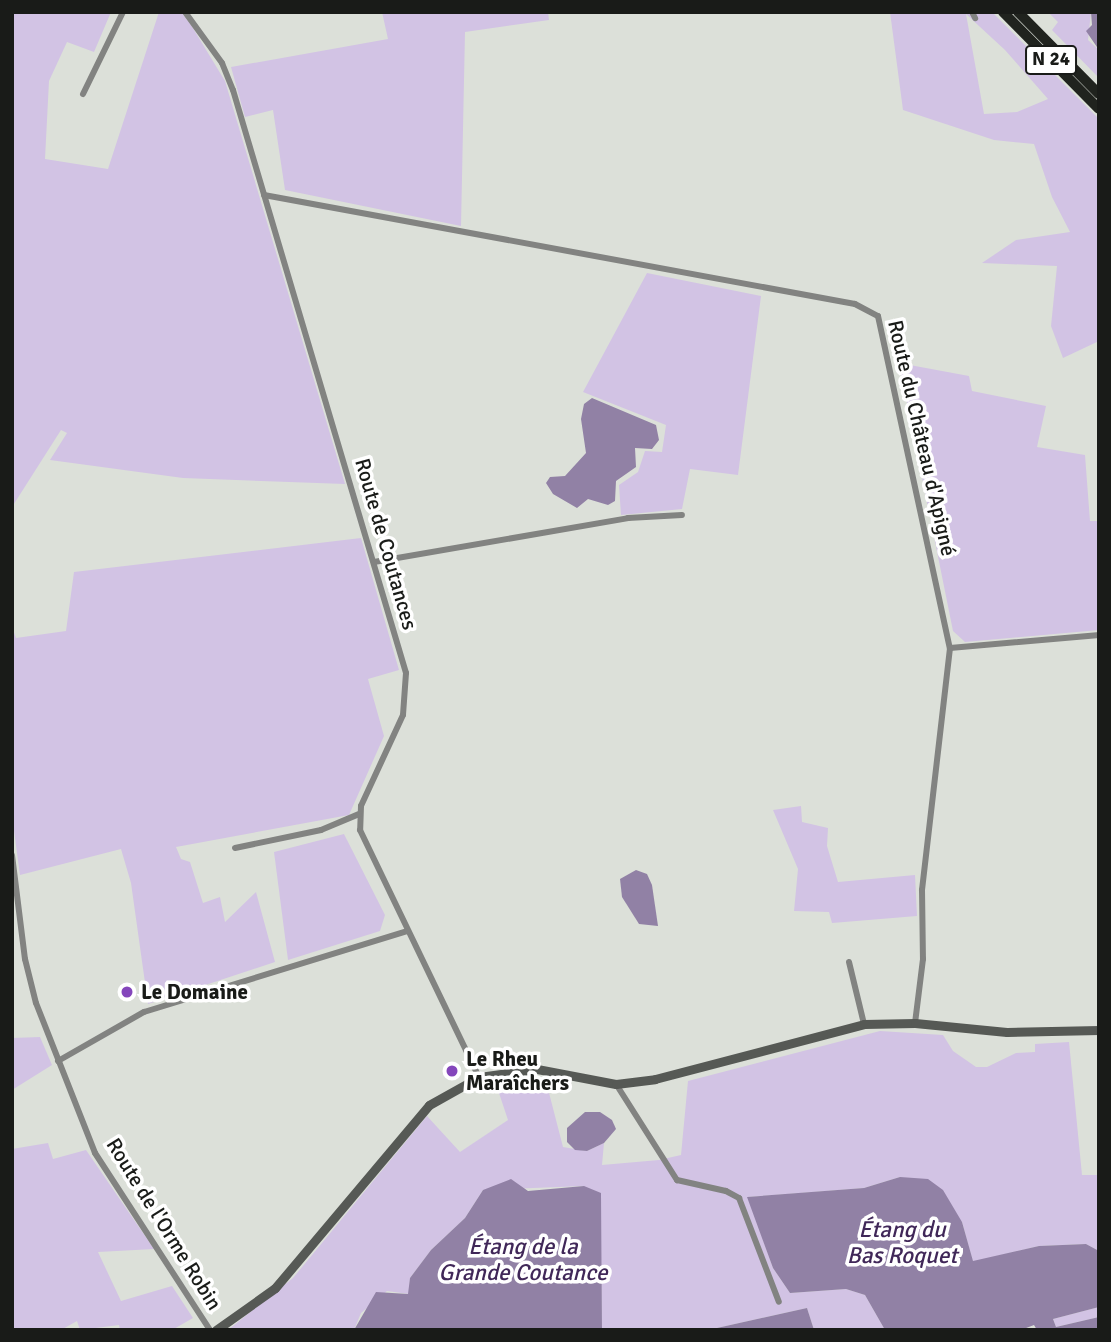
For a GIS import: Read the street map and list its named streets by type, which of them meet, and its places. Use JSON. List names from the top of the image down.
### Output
{
  "streets": {
    "highway": ["N 24"],
    "street": ["Route du Château d'Apigné", "Route de Coutances", "Route de l'Orme Robin"]
  },
  "crossings": [
    ["Route du Château d'Apigné", "Route de Coutances"]
  ],
  "water": ["Étang du Bas Roquet", "Étang de la Grande Coutance"],
  "places": ["Le Domaine", "Le Rheu Maraîchers"]
}
